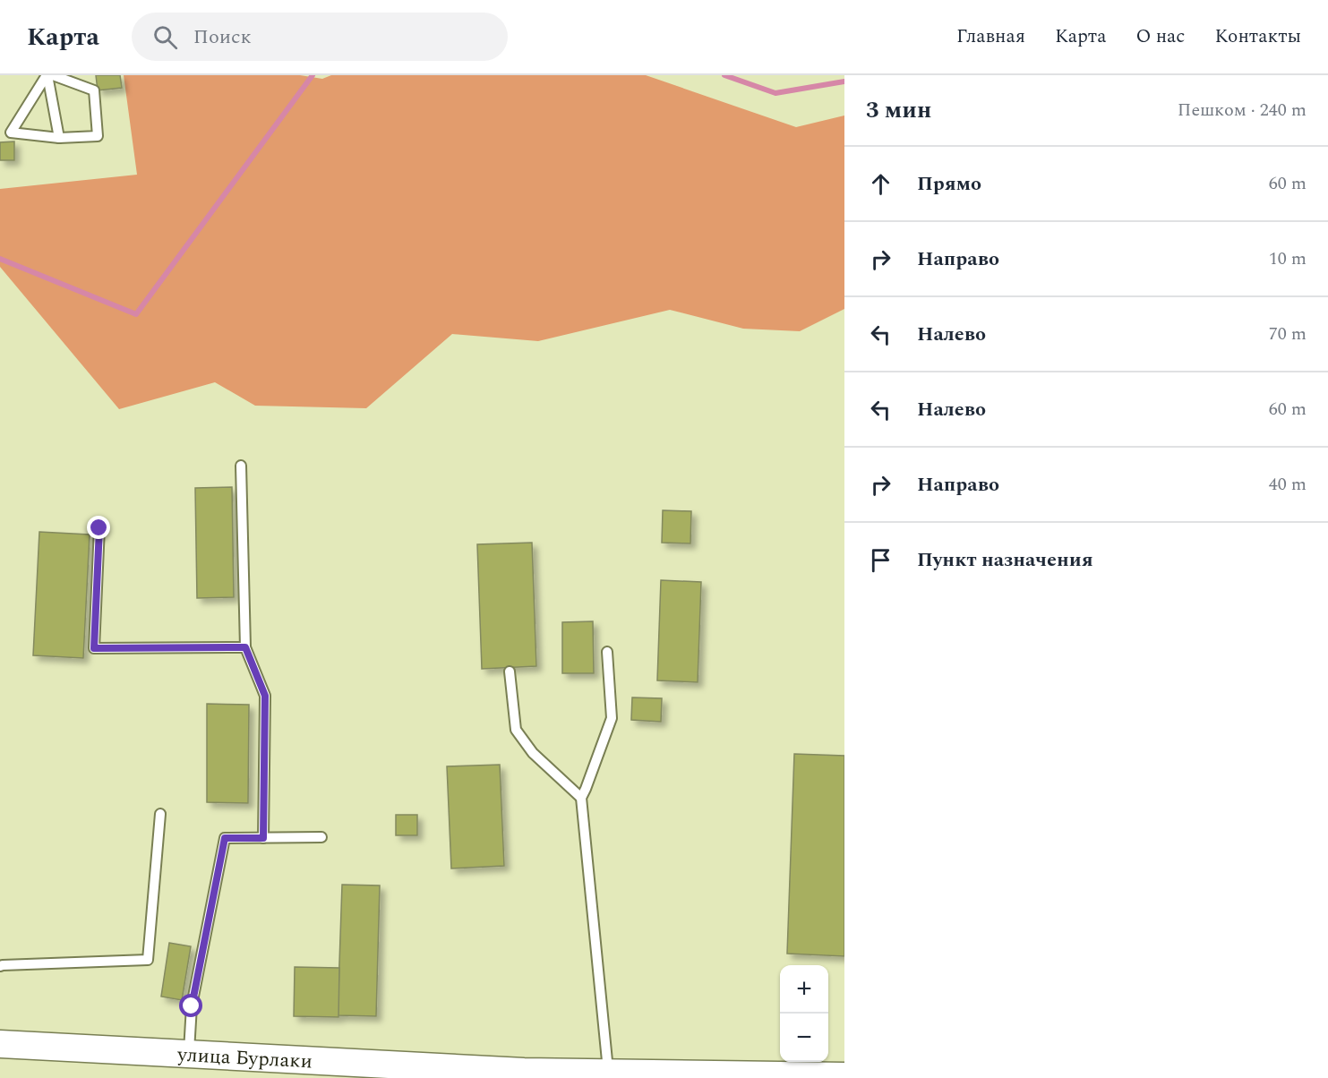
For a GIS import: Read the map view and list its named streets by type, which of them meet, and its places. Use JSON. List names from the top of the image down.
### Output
{
  "streets": {
    "street": ["улица Бурлаки"]
  },
  "page": {
    "header": "Карта",
    "search": "Поиск",
    "nav": [
      "Главная",
      "Карта",
      "О нас",
      "Контакты"
    ],
    "heading": ["3 мин", "Пешком · 240 m"],
    "list": [
      ["Прямо", "60 m"],
      ["Направо", "10 m"],
      ["Налево", "70 m"],
      ["Налево", "60 m"],
      ["Направо", "40 m"],
      "Пункт назначения"
    ],
    "map_buttons": ["+", "−"]
  }
}
